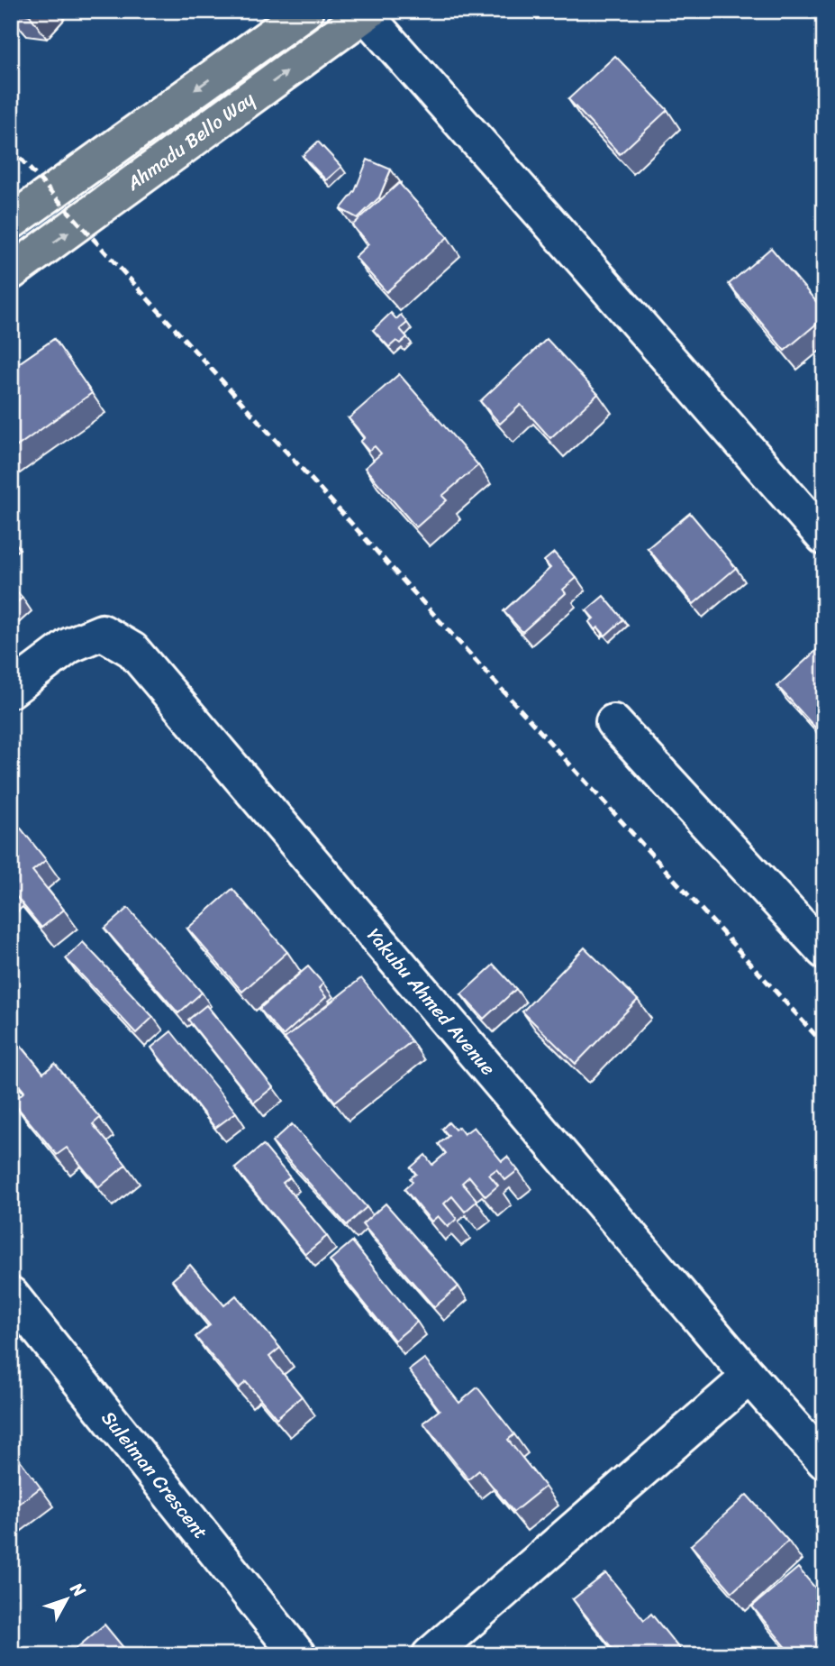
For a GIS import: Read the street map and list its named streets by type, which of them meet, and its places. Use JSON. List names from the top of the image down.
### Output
{
  "streets": {
    "main road": ["Ahmadu Bello Way"],
    "street": ["Yakubu Ahmed Avenue", "Suleiman Crescent"]
  },
  "north": "top right"
}
